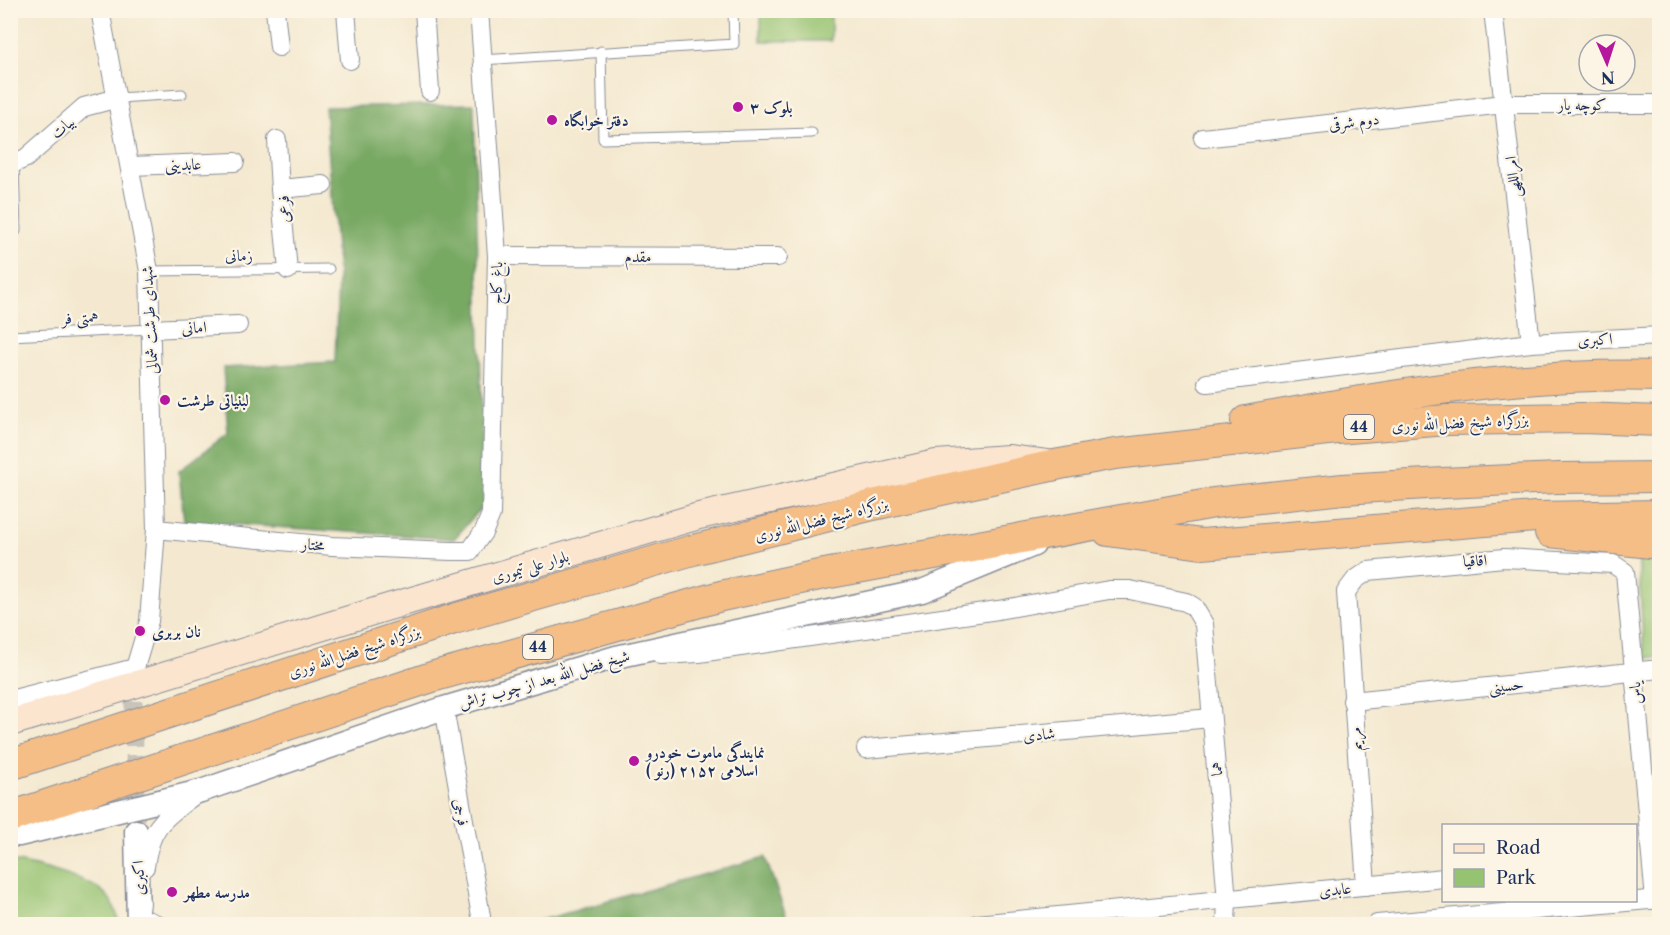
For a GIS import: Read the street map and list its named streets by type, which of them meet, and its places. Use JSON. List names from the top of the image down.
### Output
{
  "streets": {
    "highway": ["بزرگراه شیخ فضل‌الله نوری", "44"],
    "main road": ["بلوار علی تیموری"],
    "street": [
      "کوچه یار",
      "دوم شرقی",
      "بیات",
      "عابدینی",
      "امراللهی",
      "فرعی",
      "مقدم",
      "باغ کاج",
      "شهدای طرشت شمالی",
      "امانی",
      "اکبری",
      "مختار",
      "اقاقیا",
      "شیخ فضل الله بعد از چوب تراش",
      "حسینی",
      "یاس",
      "شادی",
      "مریم",
      "هما",
      "فرجی",
      "عابدی"
    ],
    "lane": ["زمانی", "همتی فر"]
  },
  "crossings": [
    ["کوچه یار", "دوم شرقی"],
    ["کوچه یار", "امراللهی"],
    ["دوم شرقی", "امراللهی"],
    ["بیات", "شهدای طرشت شمالی"],
    ["عابدینی", "شهدای طرشت شمالی"],
    ["امراللهی", "اکبری"],
    ["فرعی", "زمانی"],
    ["زمانی", "شهدای طرشت شمالی"],
    ["مقدم", "باغ کاج"],
    ["باغ کاج", "مختار"],
    ["همتی فر", "شهدای طرشت شمالی"],
    ["همتی فر", "امانی"],
    ["شهدای طرشت شمالی", "امانی"],
    ["شهدای طرشت شمالی", "مختار"],
    ["بزرگراه شیخ فضل‌الله نوری", "بلوار علی تیموری"],
    ["44", "شیخ فضل الله بعد از چوب تراش"],
    ["اقاقیا", "یاس"],
    ["اقاقیا", "مریم"],
    ["شیخ فضل الله بعد از چوب تراش", "هما"],
    ["شیخ فضل الله بعد از چوب تراش", "فرجی"],
    ["حسینی", "یاس"],
    ["حسینی", "مریم"],
    ["شادی", "هما"],
    ["مریم", "عابدی"],
    ["هما", "عابدی"]
  ],
  "places": [
    "بلوک ۳",
    "دفتر خوابگاه",
    "لبنیاتی طرشت",
    "نان بربری",
    "نمایندگی ماموت خودرو ( رنو) اسلامی ۲۱۵۲",
    "مدرسه مطهر"
  ],
  "legend": ["Road", "Park"],
  "north": "bottom"
}
